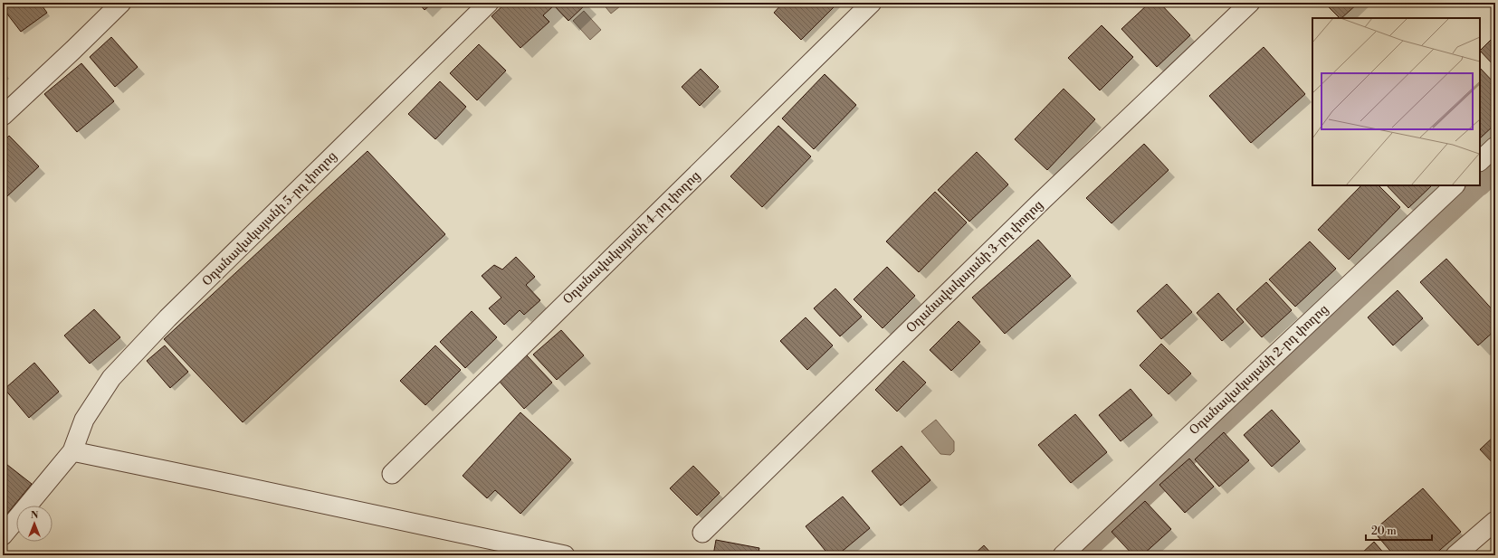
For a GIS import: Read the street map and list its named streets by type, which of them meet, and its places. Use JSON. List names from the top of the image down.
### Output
{
  "streets": {
    "street": [
      "Օդանավակայանի 5-րդ փողոց",
      "Օդանավակայանի 4-րդ փողոց",
      "Օդանավակայանի 3-րդ փողոց",
      "Օդանավակայանի 2-րդ փողոց"
    ]
  },
  "scale_bar": "20 m",
  "north": "top"
}
